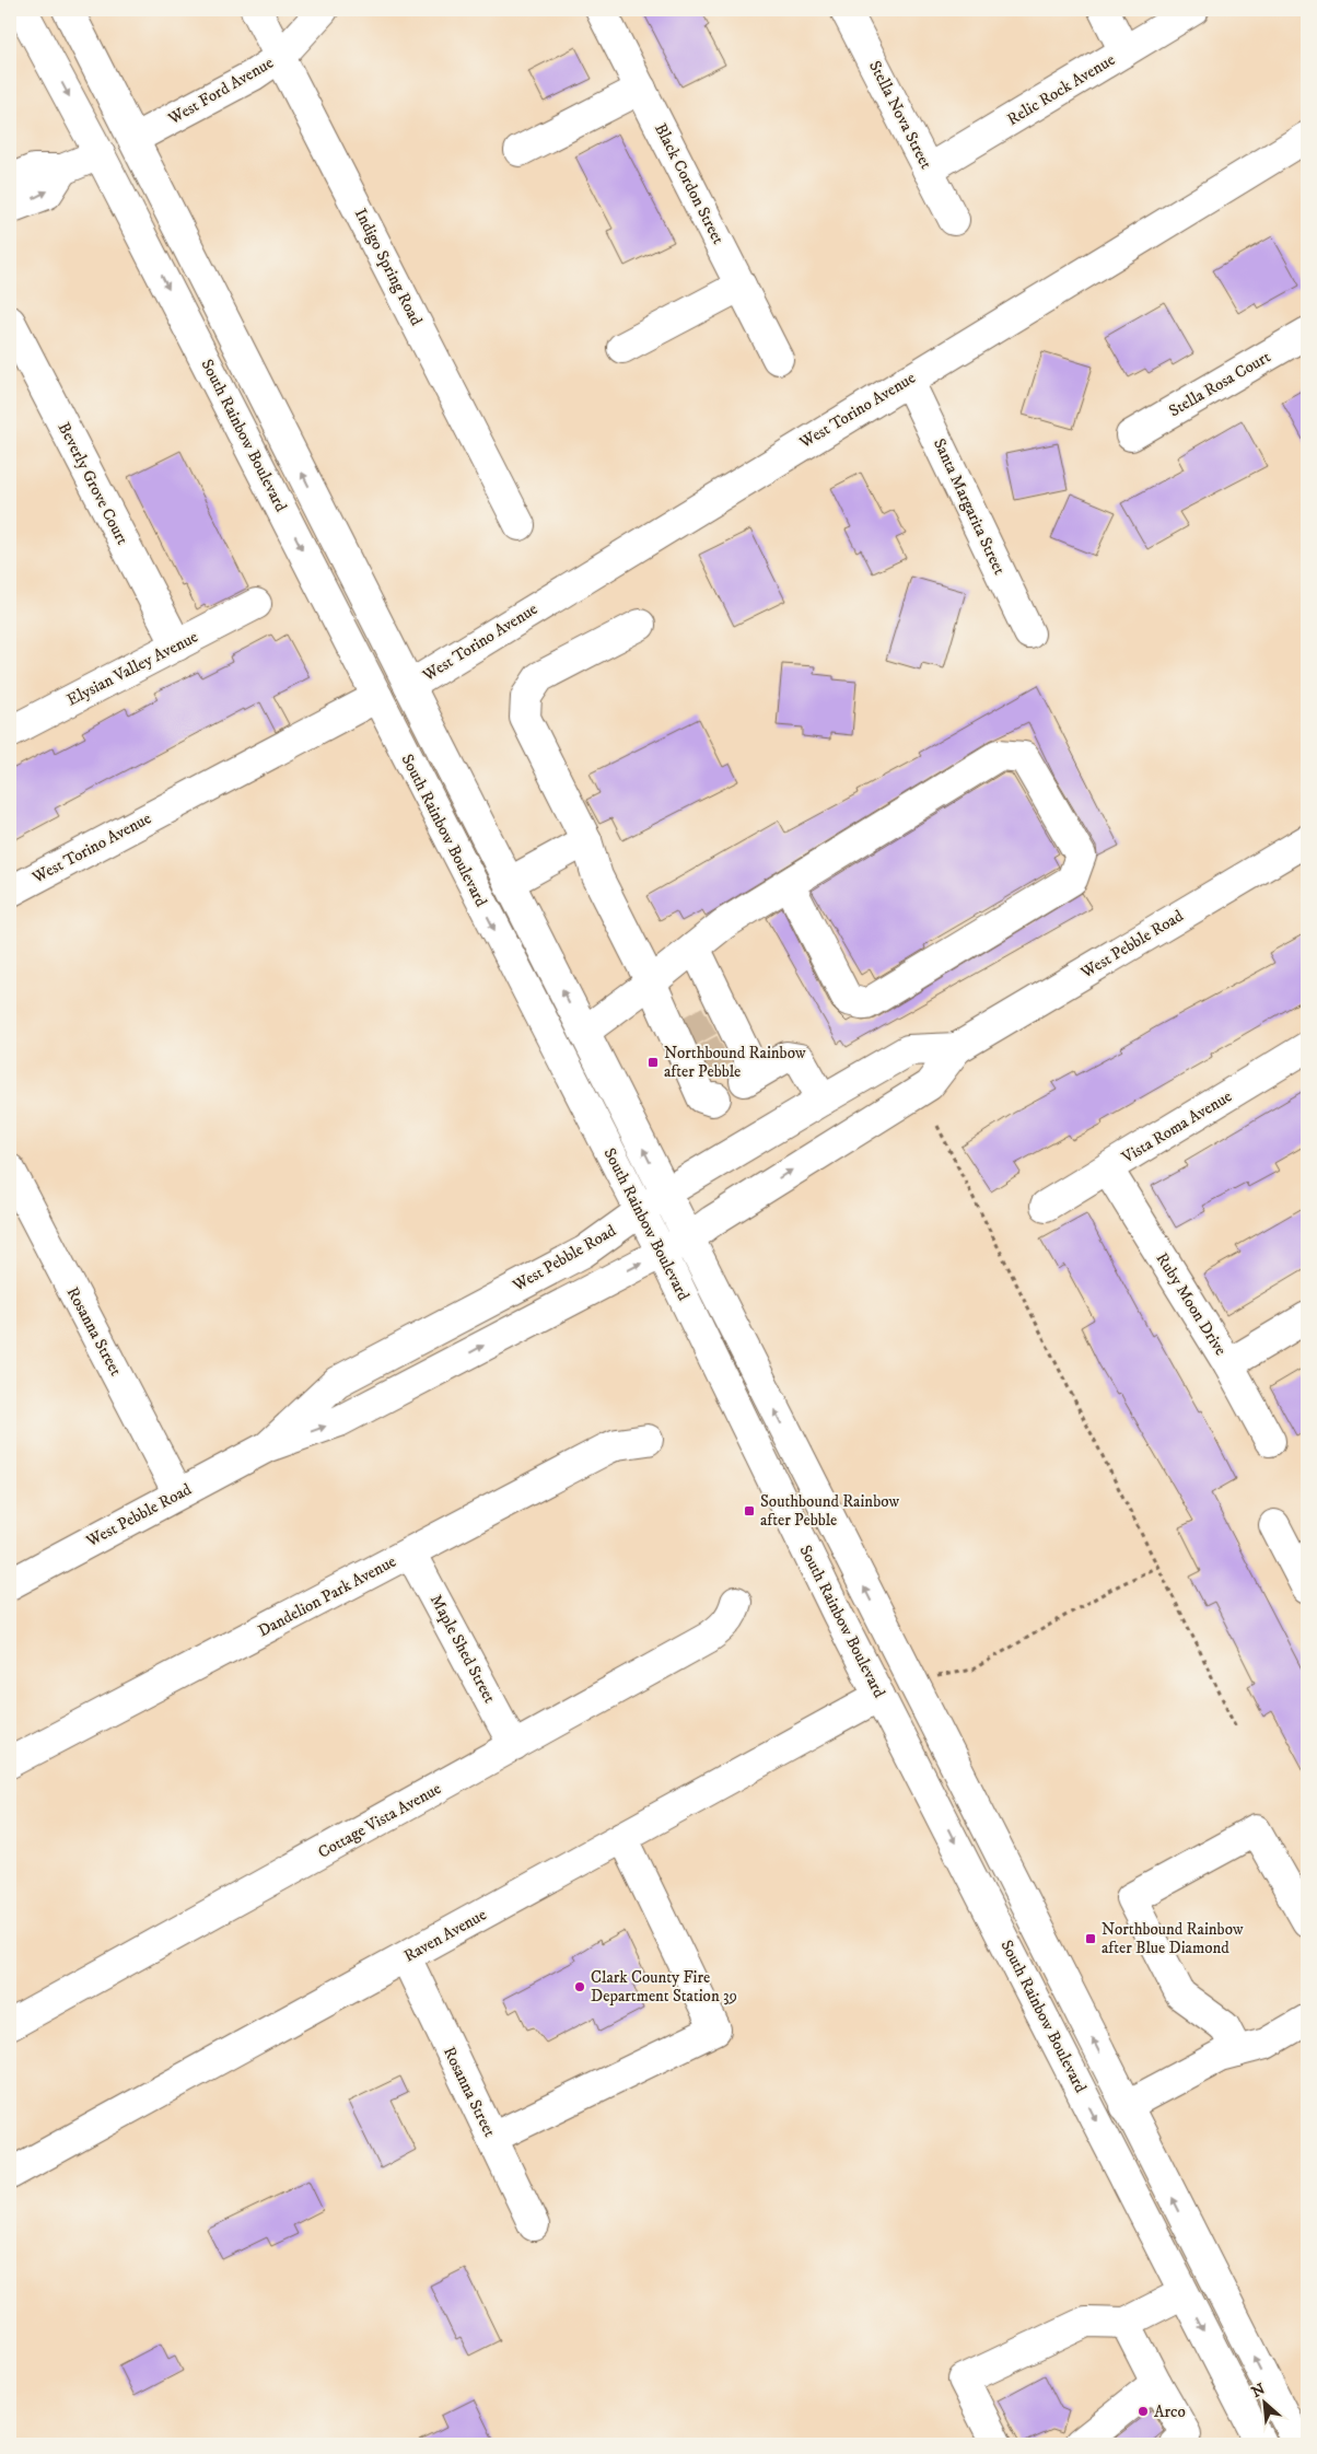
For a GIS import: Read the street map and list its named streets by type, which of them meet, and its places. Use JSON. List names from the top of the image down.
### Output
{
  "streets": {
    "street": [
      "Relic Rock Avenue",
      "West Ford Avenue",
      "Stella Nova Street",
      "Black Cordon Street",
      "Indigo Spring Road",
      "Stella Rosa Court",
      "West Torino Avenue",
      "South Rainbow Boulevard",
      "Beverly Grove Court",
      "Santa Margarita Street",
      "Elysian Valley Avenue",
      "West Pebble Road",
      "Vista Roma Avenue",
      "Ruby Moon Drive",
      "Rosanna Street",
      "Dandelion Park Avenue",
      "Maple Shed Street",
      "Cottage Vista Avenue",
      "Raven Avenue"
    ]
  },
  "crossings": [
    ["Relic Rock Avenue", "Stella Nova Street"],
    ["West Ford Avenue", "Indigo Spring Road"],
    ["West Ford Avenue", "South Rainbow Boulevard"],
    ["West Torino Avenue", "South Rainbow Boulevard"],
    ["West Torino Avenue", "Santa Margarita Street"],
    ["South Rainbow Boulevard", "West Pebble Road"],
    ["South Rainbow Boulevard", "Raven Avenue"],
    ["Beverly Grove Court", "Elysian Valley Avenue"],
    ["West Pebble Road", "Rosanna Street"],
    ["Vista Roma Avenue", "Ruby Moon Drive"],
    ["Rosanna Street", "Raven Avenue"],
    ["Dandelion Park Avenue", "Maple Shed Street"],
    ["Maple Shed Street", "Cottage Vista Avenue"]
  ],
  "places": {
    "transit": ["Northbound Rainbow after Pebble", "Southbound Rainbow after Pebble", "Northbound Rainbow after Blue Diamond"],
    "other": ["Clark County Fire Department Station 39", "Arco"]
  },
  "north": "top left"
}
